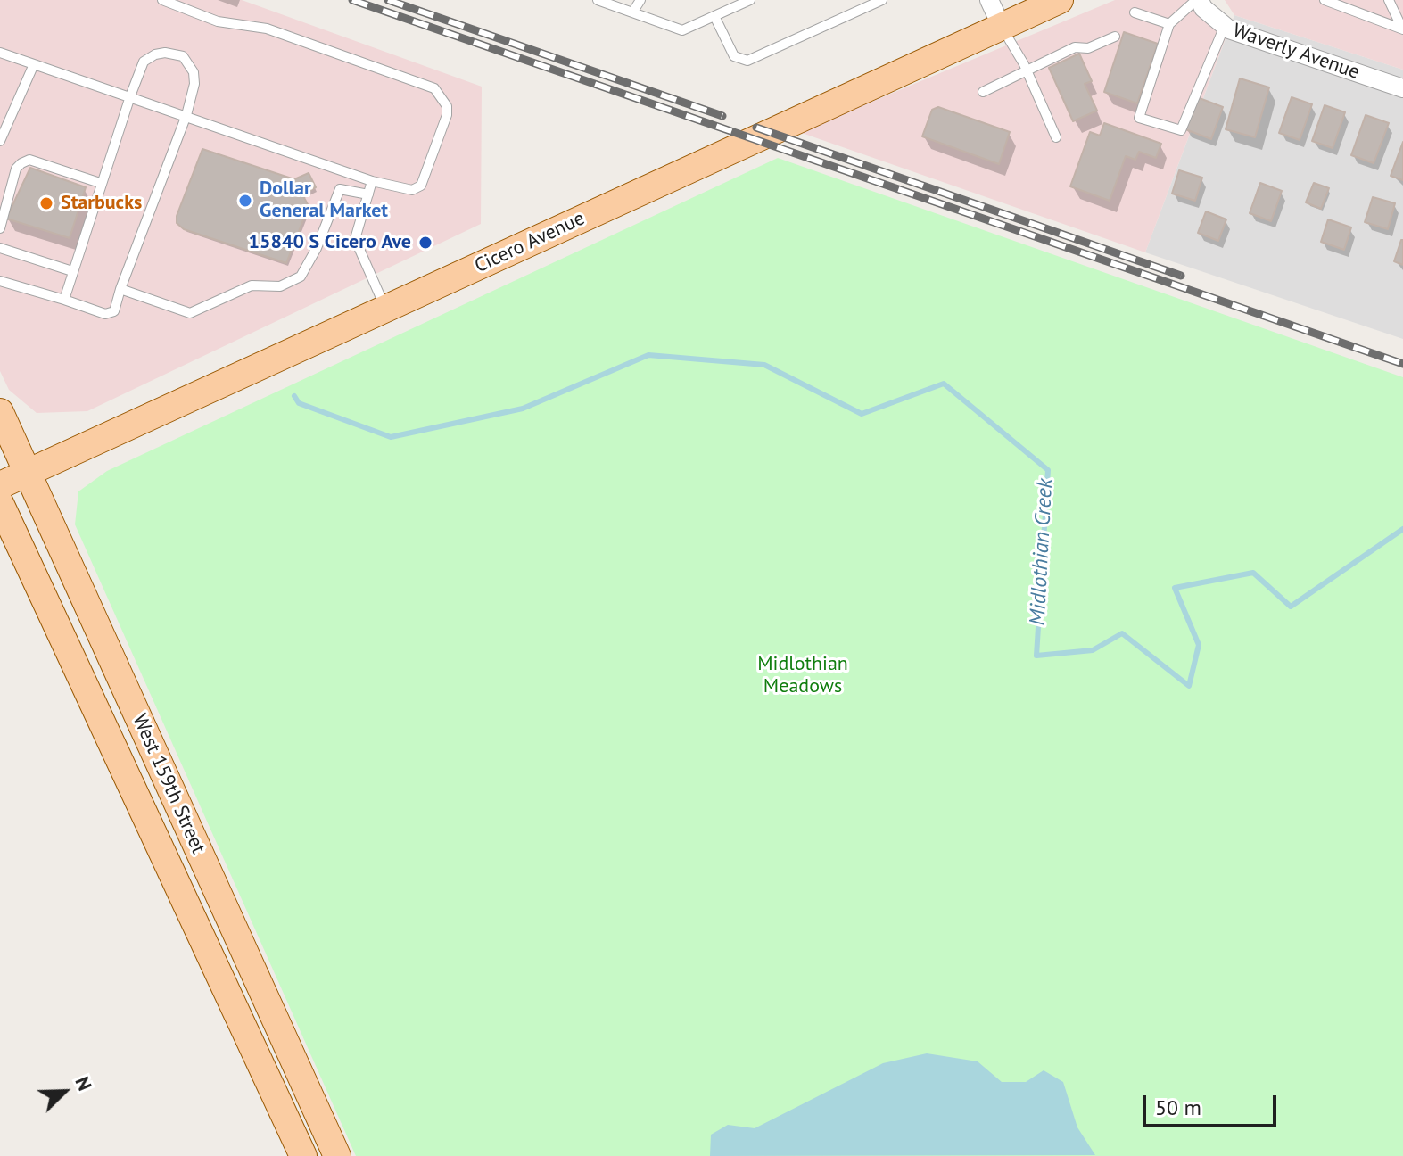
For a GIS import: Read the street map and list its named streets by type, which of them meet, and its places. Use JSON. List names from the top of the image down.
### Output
{
  "streets": {
    "main road": ["Cicero Avenue", "West 159th Street"],
    "street": ["Waverly Avenue"]
  },
  "crossings": [
    ["Cicero Avenue", "West 159th Street"]
  ],
  "water": ["Midlothian Creek"],
  "parks": ["Midlothian Meadows"],
  "places": ["Dollar General Market", "Starbucks", "15840 S Cicero Ave"],
  "scale_bar": "50 m",
  "north": "top right"
}
